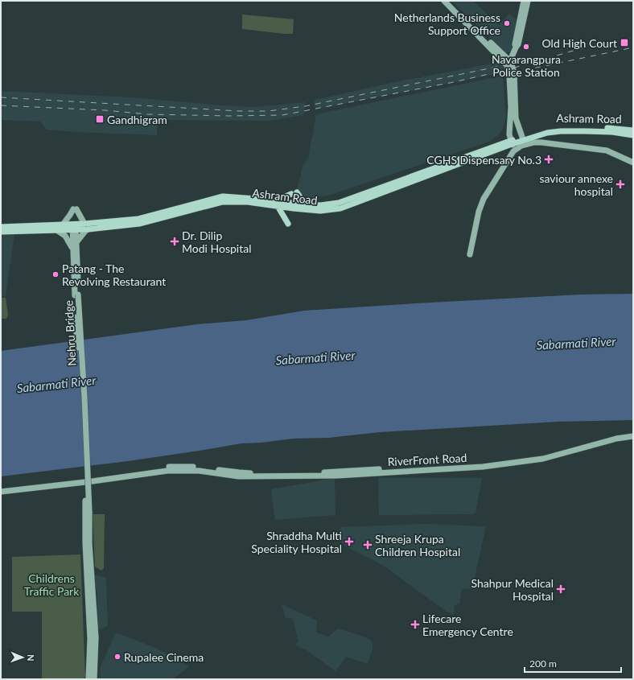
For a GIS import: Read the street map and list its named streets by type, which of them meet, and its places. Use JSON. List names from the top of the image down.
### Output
{
  "streets": {
    "main road": ["Ashram Road", "Nehru Bridge", "RiverFront Road"]
  },
  "crossings": [
    ["Ashram Road", "Nehru Bridge"]
  ],
  "water": ["Sabarmati River"],
  "parks": ["Childrens Traffic Park"],
  "places": {
    "other": [
      "Netherlands Business Support Office",
      "Navarangpura Police Station",
      "Patang - The Revolving Restaurant",
      "Rupalee Cinema"
    ],
    "transit": ["Old High Court", "Gandhigram"],
    "health": [
      "CGHS Dispensary No.3",
      "saviour annexe hospital",
      "Dr. Dilip Modi Hospital",
      "Shraddha Multi Speciality Hospital",
      "Shreeja Krupa Children Hospital",
      "Shahpur Medical Hospital",
      "Lifecare Emergency Centre"
    ]
  },
  "scale_bar": "200 m",
  "north": "right"
}
